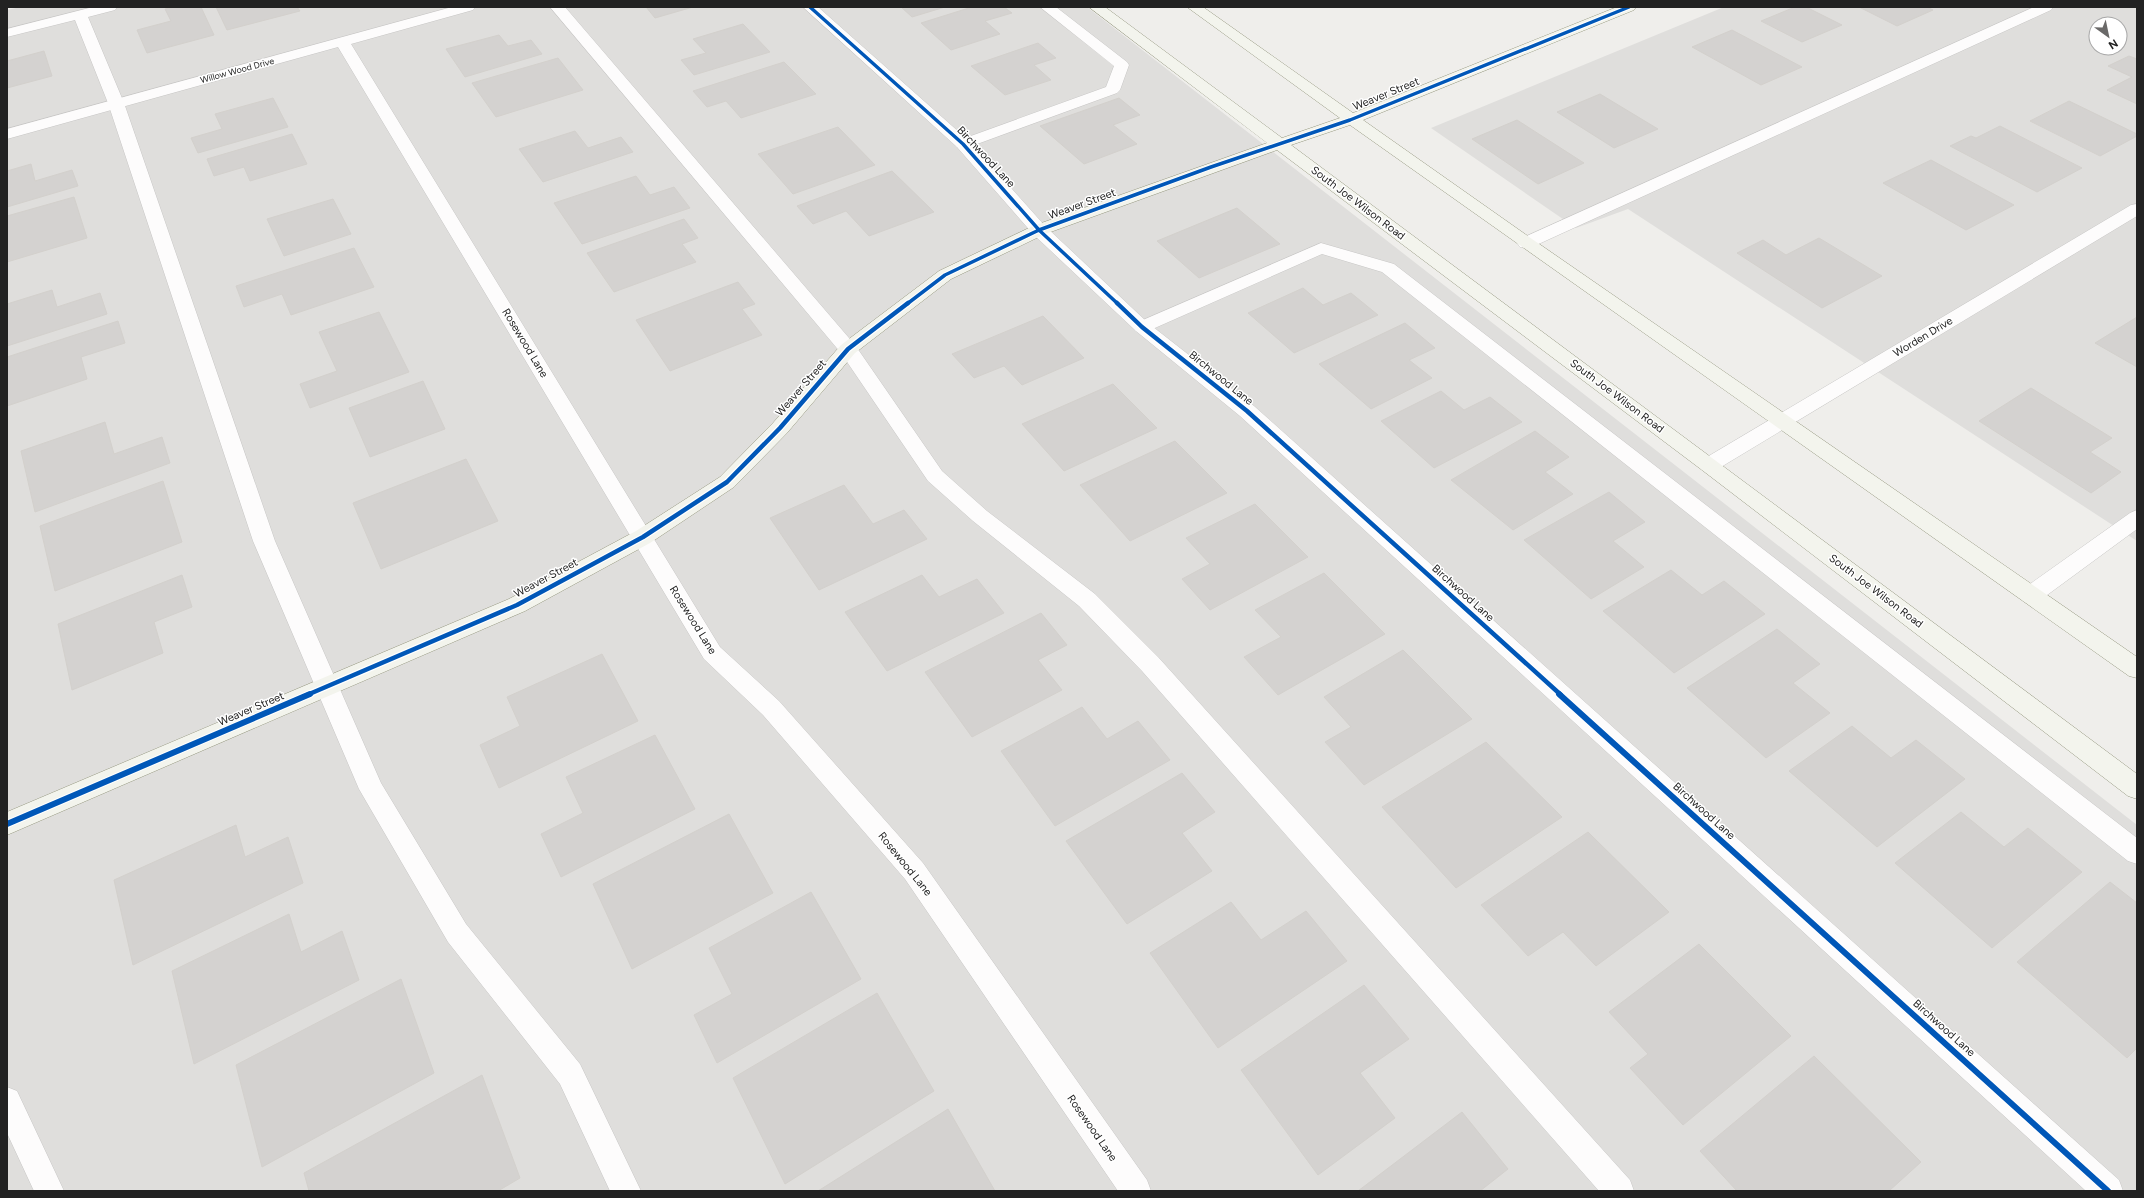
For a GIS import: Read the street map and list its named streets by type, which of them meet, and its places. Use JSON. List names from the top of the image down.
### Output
{
  "streets": {
    "main road": ["Weaver Street", "South Joe Wilson Road"],
    "street": [
      "Willow Wood Drive",
      "Birchwood Lane",
      "Worden Drive",
      "Rosewood Lane"
    ]
  },
  "crossings": [
    ["Willow Wood Drive", "Rosewood Lane"],
    ["Weaver Street", "Birchwood Lane"],
    ["Weaver Street", "South Joe Wilson Road"],
    ["Weaver Street", "Rosewood Lane"],
    ["South Joe Wilson Road", "Worden Drive"]
  ],
  "north": "bottom right"
}
